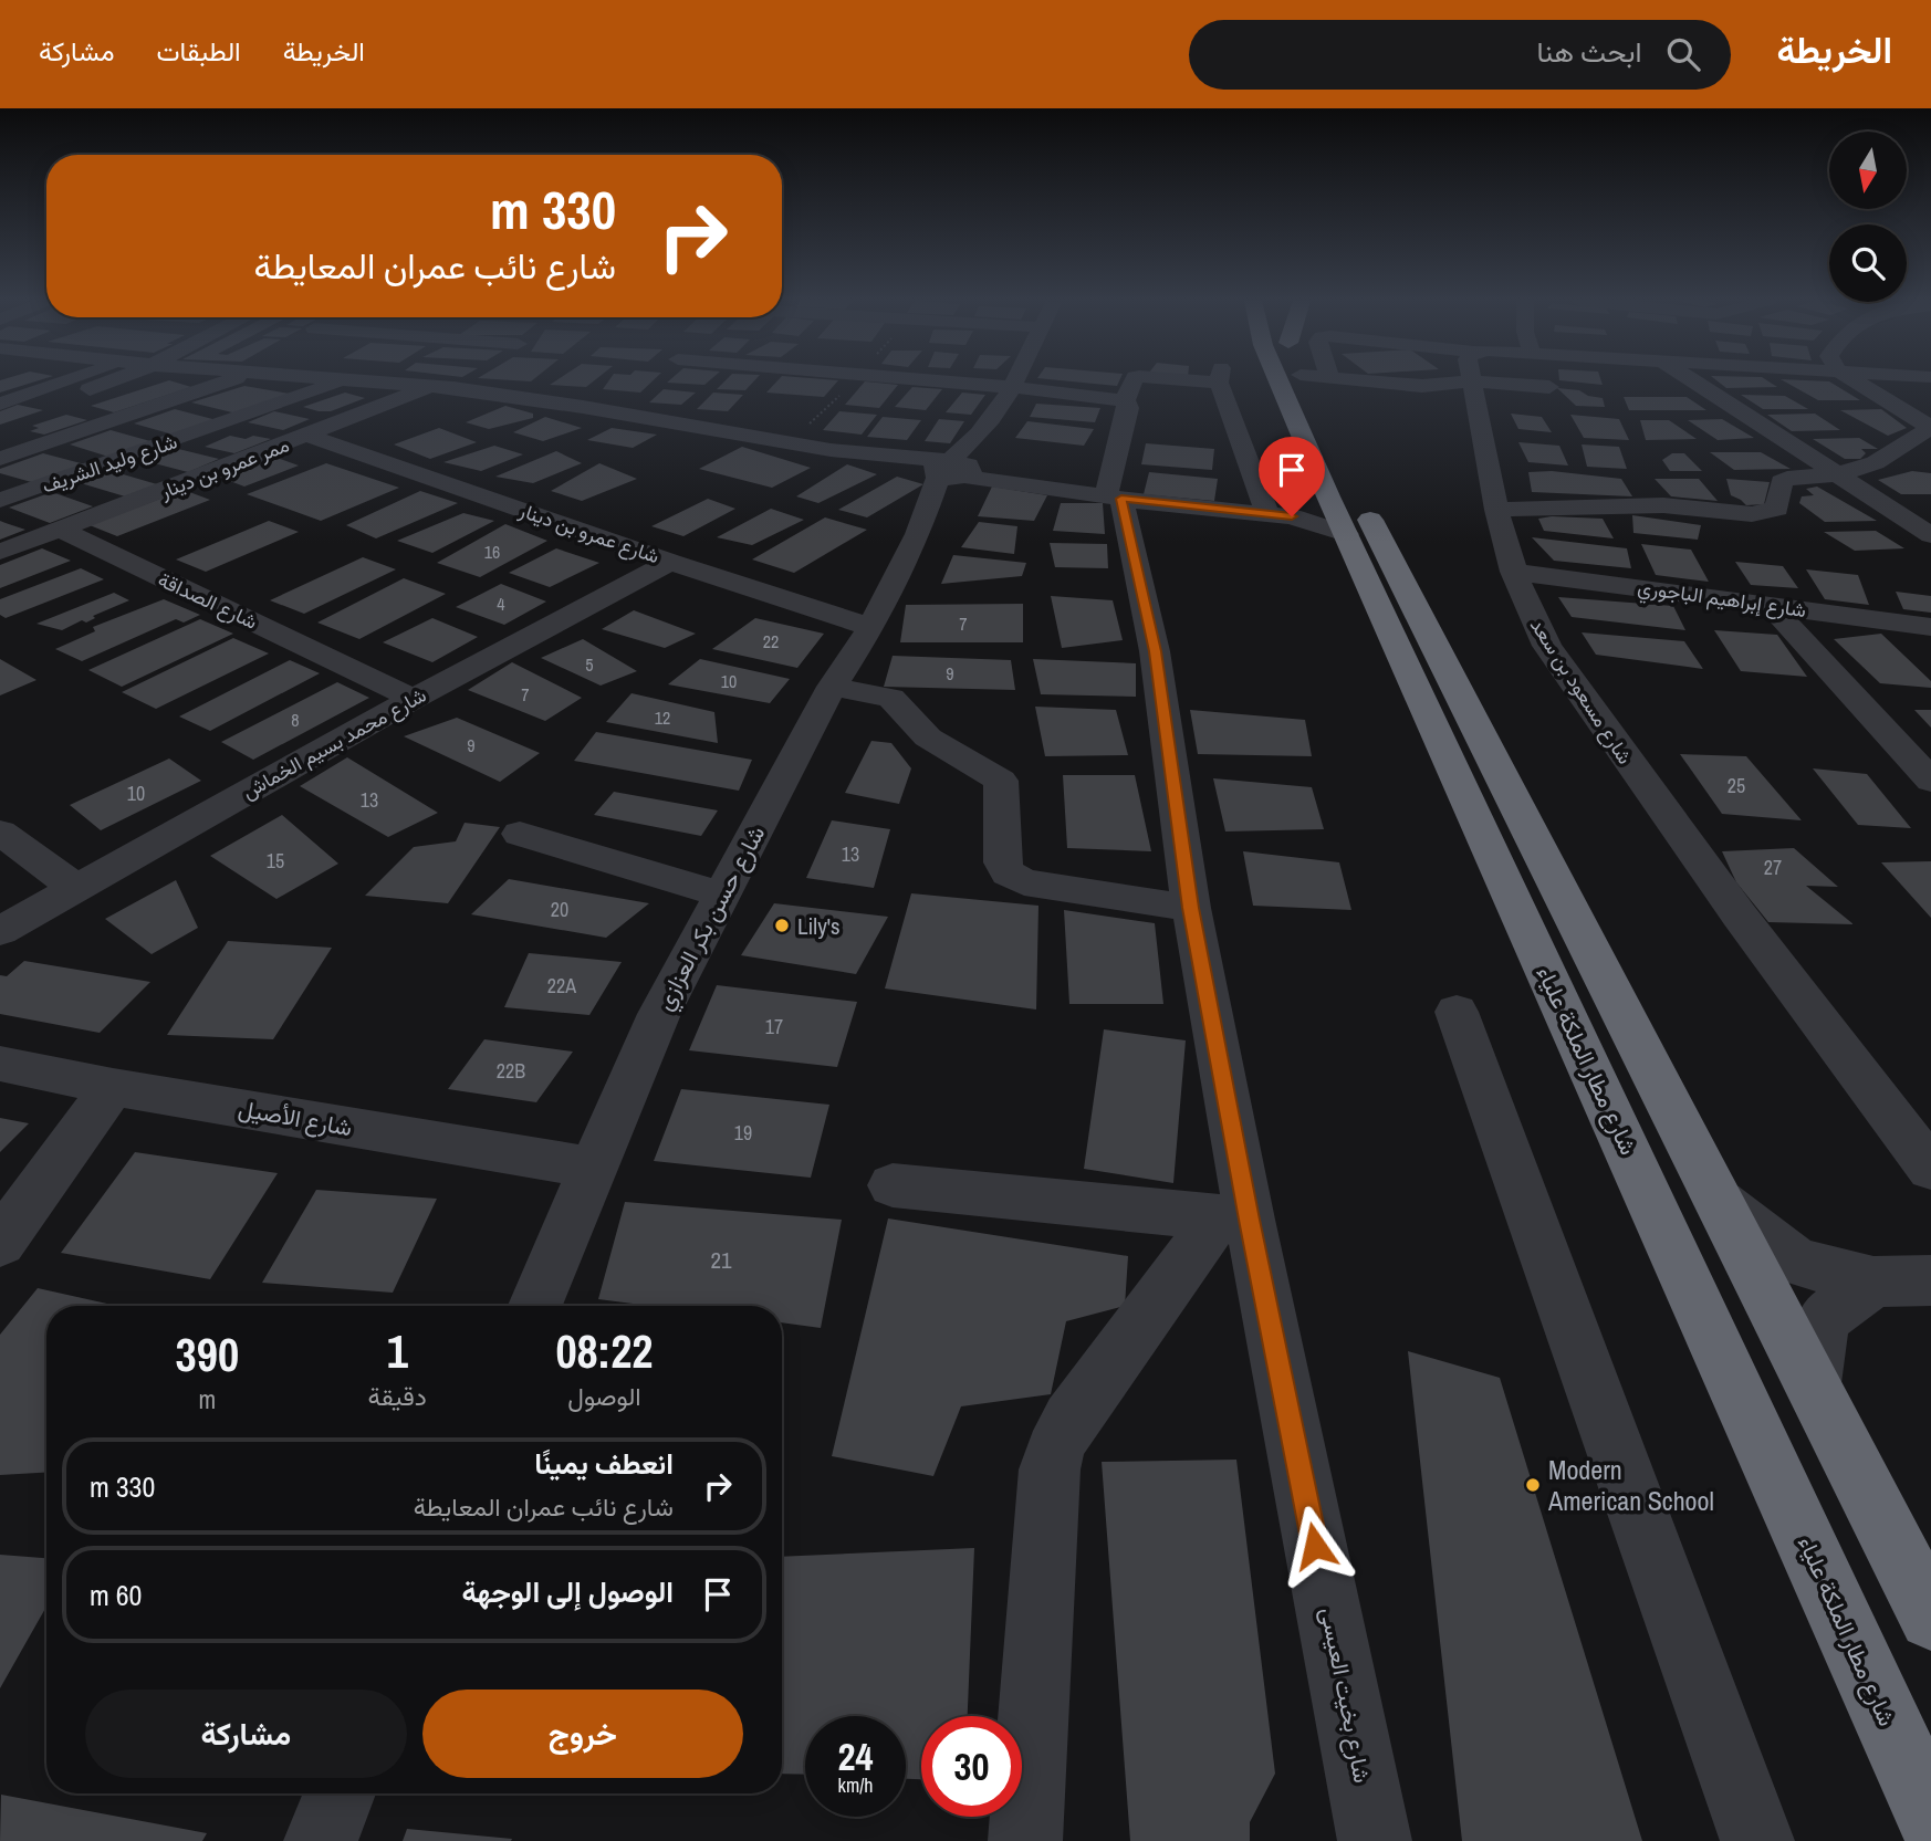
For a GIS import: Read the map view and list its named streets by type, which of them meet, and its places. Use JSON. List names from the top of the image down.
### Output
{
  "streets": {
    "highway": ["شارع مطار الملكة علياء"],
    "street": [
      "شارع وليد الشريف",
      "ممر عمرو بن دينار",
      "شارع عمرو بن دينار",
      "شارع إبراهيم الباجوري",
      "شارع الصداقة",
      "شارع مسعود بن سعد",
      "شارع محمد بسيم الخماش",
      "شارع حسن بكر العزازي",
      "شارع الأصيل",
      "شارع بخيت العيسى"
    ]
  },
  "crossings": [
    ["ممر عمرو بن دينار", "شارع عمرو بن دينار"],
    ["ممر عمرو بن دينار", "شارع الصداقة"],
    ["شارع عمرو بن دينار", "شارع محمد بسيم الخماش"],
    ["شارع عمرو بن دينار", "شارع حسن بكر العزازي"],
    ["شارع إبراهيم الباجوري", "شارع مسعود بن سعد"],
    ["شارع الصداقة", "شارع محمد بسيم الخماش"],
    ["شارع حسن بكر العزازي", "شارع الأصيل"]
  ],
  "places": ["Lily's", "Modern American School"],
  "house_numbers": [
    "16",
    "4",
    "7",
    "22",
    "5",
    "9",
    "10",
    "7",
    "12",
    "8",
    "9",
    "25",
    "10",
    "13",
    "13",
    "15",
    "27",
    "20",
    "22A",
    "17",
    "22B",
    "19",
    "21"
  ],
  "north": "bottom",
  "page": {
    "header": "الخريطة",
    "search": "ابحث هنا",
    "nav": ["الخريطة", "الطبقات", "مشاركة"],
    "turn": ["330 m", "شارع نائب عمران المعايطة"],
    "eta": [
      "08:22",
      "الوصول",
      "1",
      "دقيقة",
      "390",
      "m"
    ],
    "list": [
      {
        "name": "انعطف يمينًا",
        "note": "شارع نائب عمران المعايطة",
        "value": "330 m"
      },
      {
        "name": "الوصول إلى الوجهة",
        "value": "60 m"
      }
    ],
    "buttons": ["خروج", "مشاركة"],
    "speed": "24 km/h",
    "limit": "30"
  }
}
